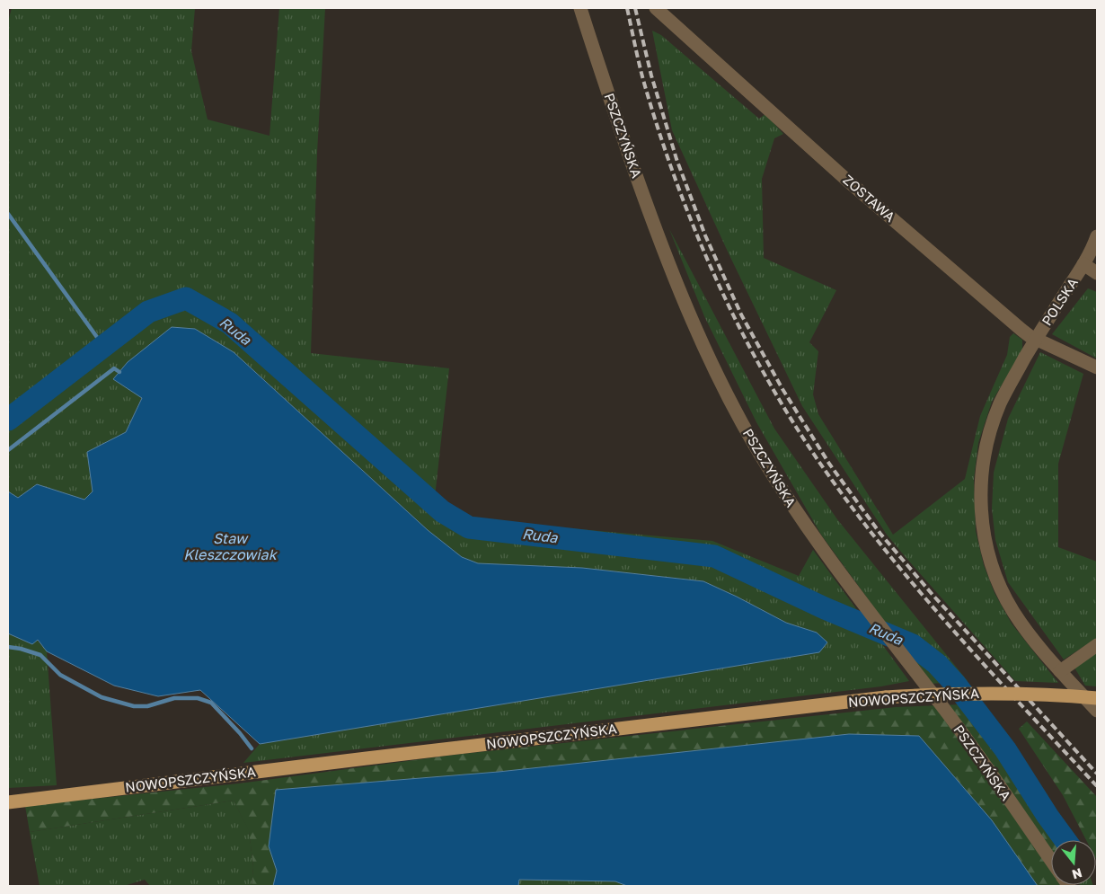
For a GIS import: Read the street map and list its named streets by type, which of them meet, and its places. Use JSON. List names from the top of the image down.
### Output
{
  "streets": {
    "main road": ["NOWOPSZCZYŃSKA"],
    "street": ["PSZCZYŃSKA", "ZOSTAWA", "POLSKA"]
  },
  "crossings": [
    ["ZOSTAWA", "POLSKA"]
  ],
  "water": ["Ruda", "Staw Kleszczowiak"],
  "north": "bottom"
}
